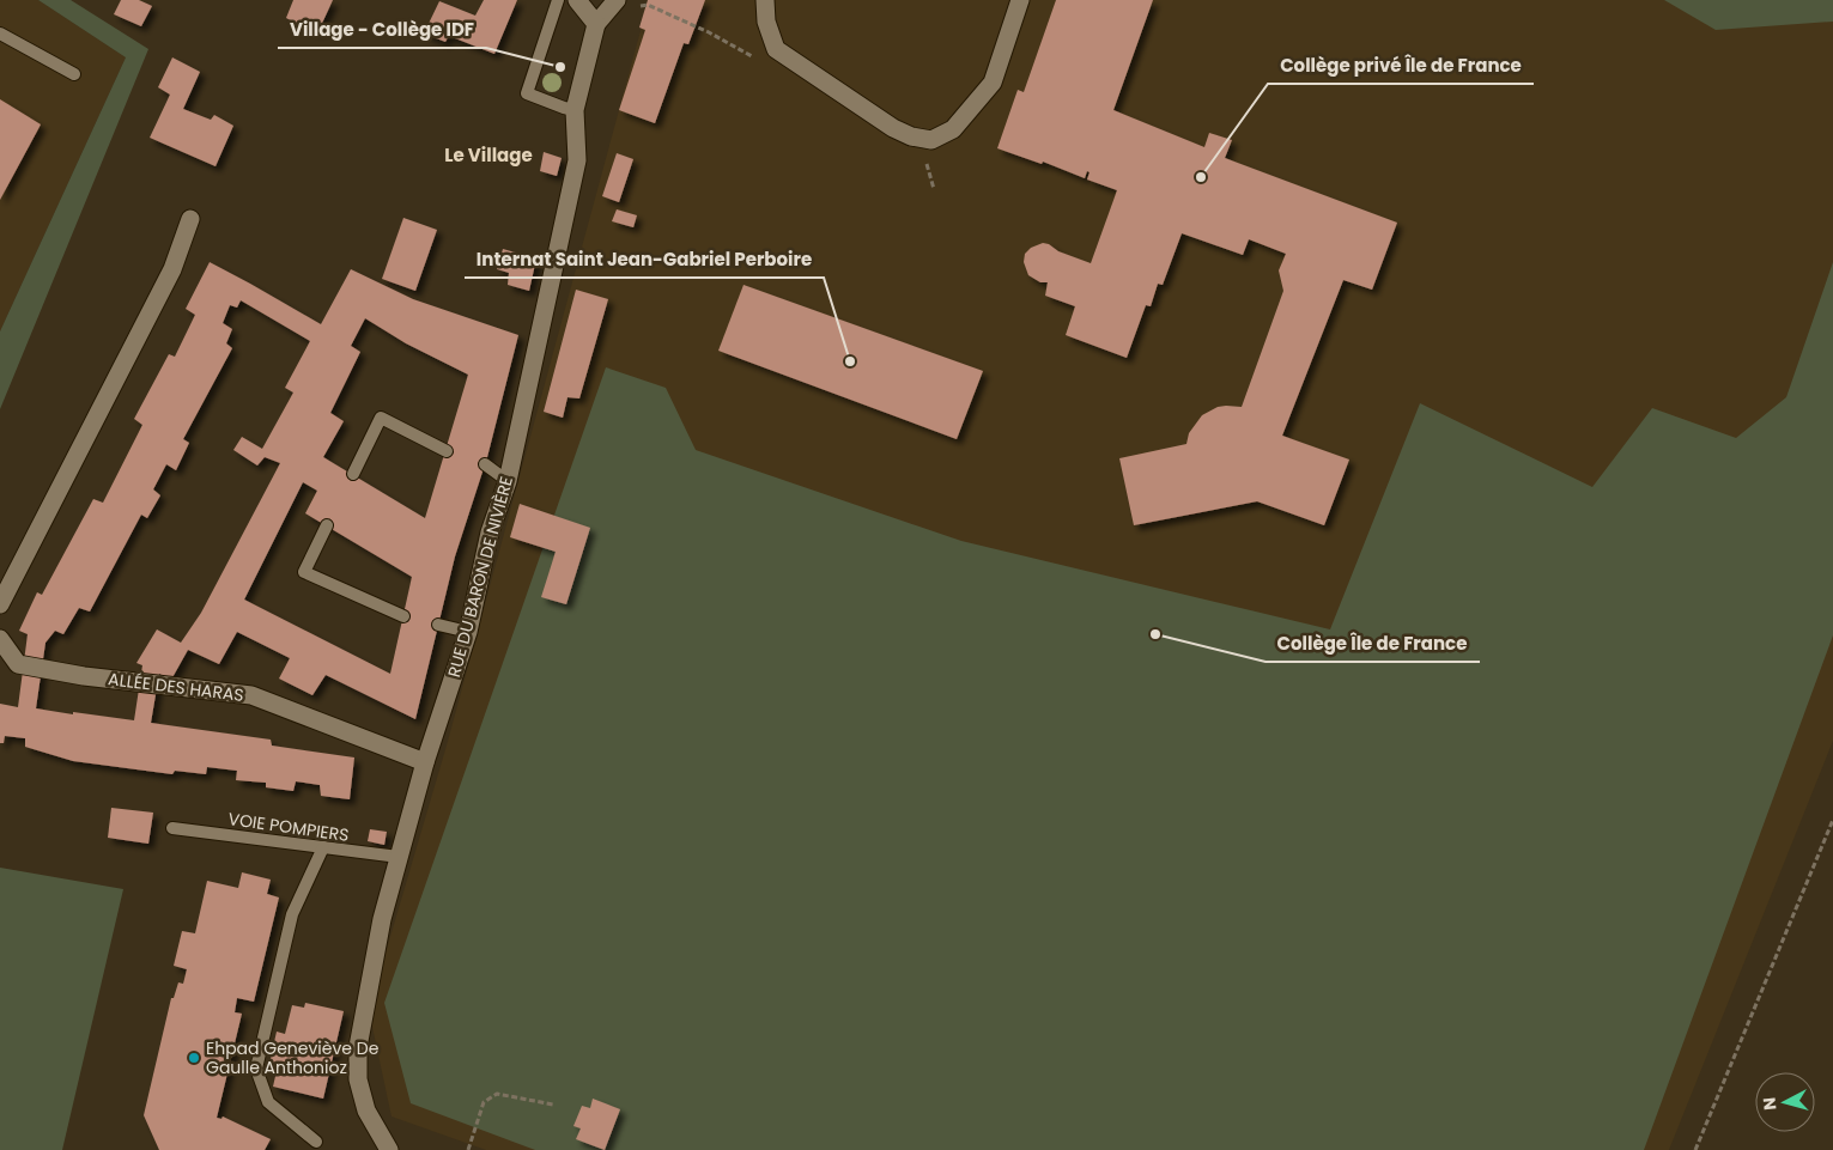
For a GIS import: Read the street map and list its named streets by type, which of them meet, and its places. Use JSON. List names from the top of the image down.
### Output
{
  "streets": {
    "street": ["RUE DU BARON DE NIVIÈRE", "ALLÉE DES HARAS"],
    "lane": ["VOIE POMPIERS"]
  },
  "crossings": [
    ["RUE DU BARON DE NIVIÈRE", "ALLÉE DES HARAS"],
    ["RUE DU BARON DE NIVIÈRE", "VOIE POMPIERS"]
  ],
  "districts": ["Le Village"],
  "places": [
    "Village - Collège IDF",
    "Collège privé Île de France",
    "Internat Saint Jean-Gabriel Perboire",
    "Collège Île de France",
    "Ehpad Geneviève De Gaulle Anthonioz"
  ],
  "north": "left"
}
